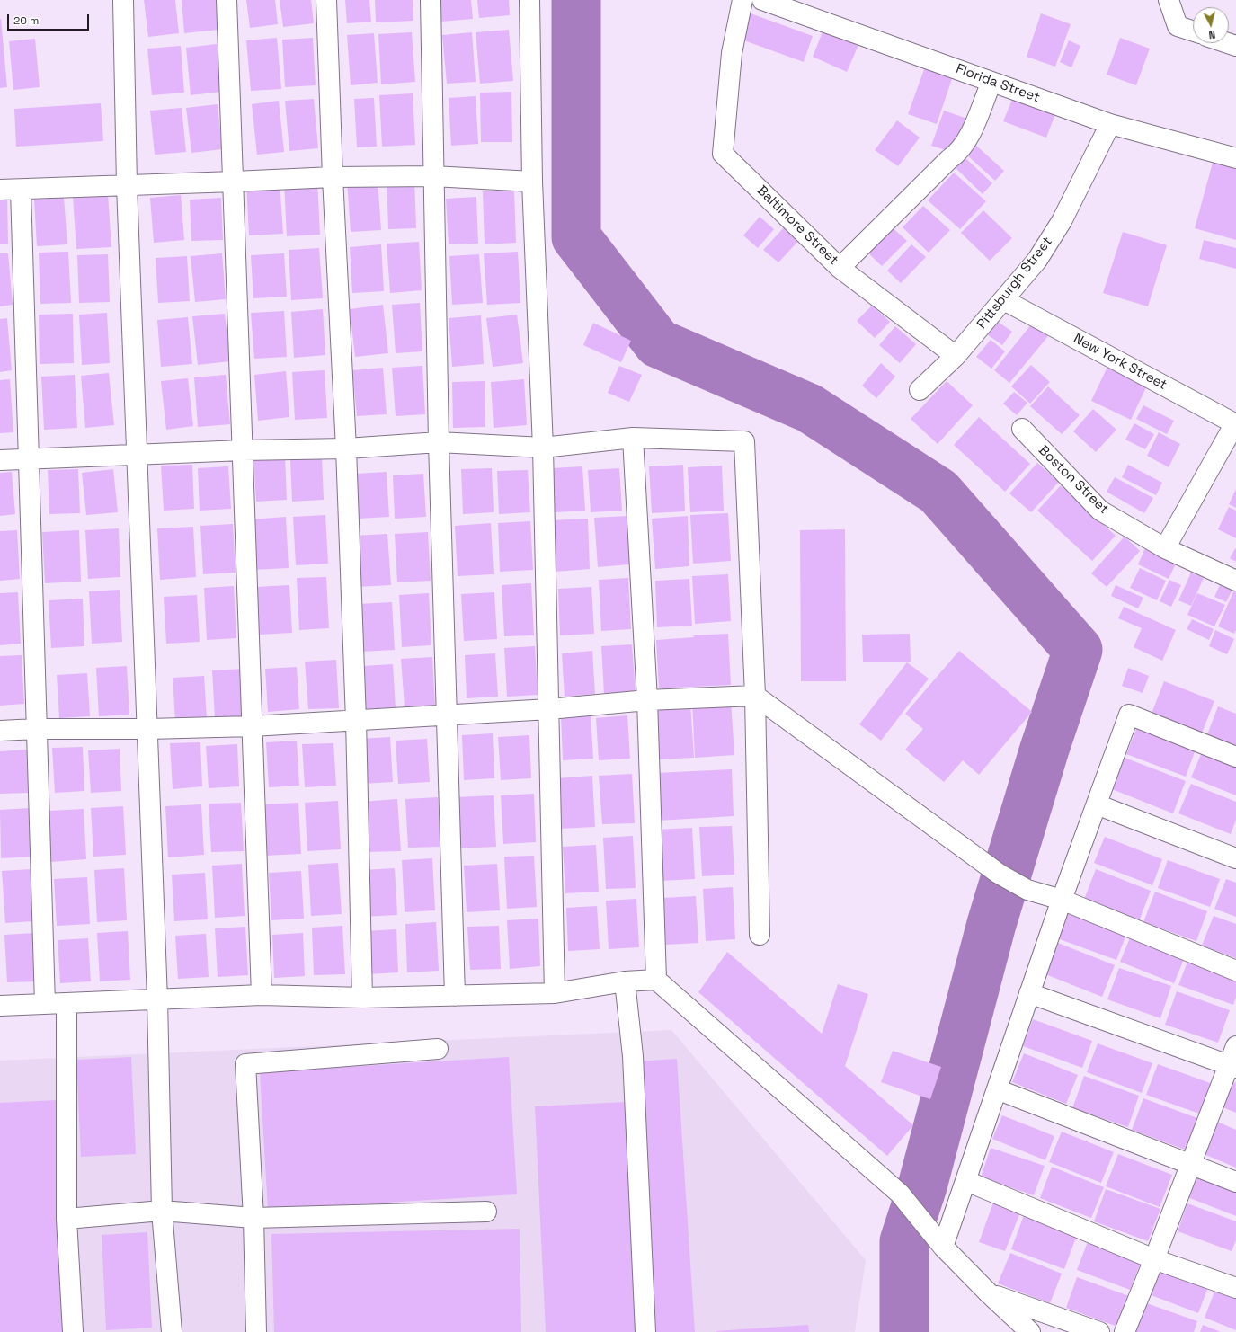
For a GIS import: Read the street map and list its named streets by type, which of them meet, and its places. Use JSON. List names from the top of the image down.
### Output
{
  "streets": {
    "street": [
      "Florida Street",
      "Baltimore Street",
      "Pittsburgh Street",
      "New York Street",
      "Boston Street"
    ]
  },
  "crossings": [
    ["Florida Street", "Baltimore Street"],
    ["Florida Street", "Pittsburgh Street"],
    ["Pittsburgh Street", "New York Street"]
  ],
  "scale_bar": "20 m",
  "north": "bottom"
}
